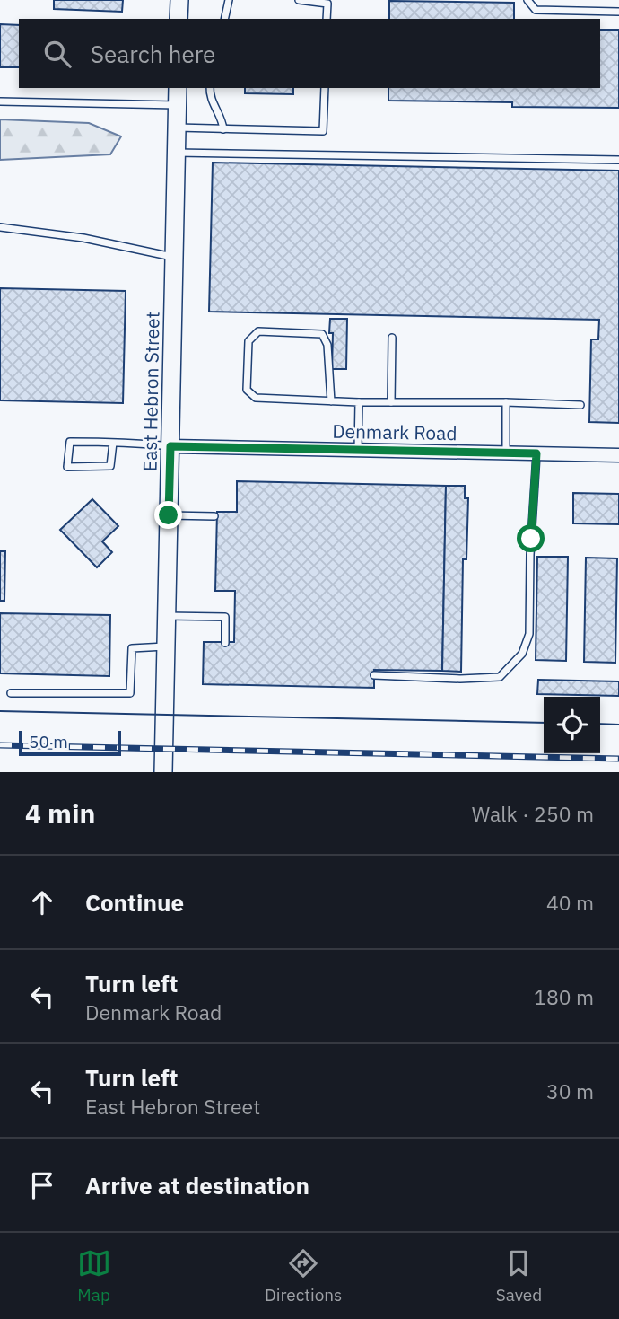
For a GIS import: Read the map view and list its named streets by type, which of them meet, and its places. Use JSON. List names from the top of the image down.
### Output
{
  "streets": {
    "street": ["East Hebron Street", "Denmark Road"]
  },
  "crossings": [
    ["East Hebron Street", "Denmark Road"]
  ],
  "scale_bar": "50 m",
  "page": {
    "search": "Search here",
    "scale": "50 m",
    "heading": ["4 min", "Walk · 250 m"],
    "list": [
      ["Continue", "40 m"],
      ["Turn left", "Denmark Road", "180 m"],
      ["Turn left", "East Hebron Street", "30 m"],
      "Arrive at destination"
    ],
    "nav": ["Map", "Directions", "Saved"]
  }
}
